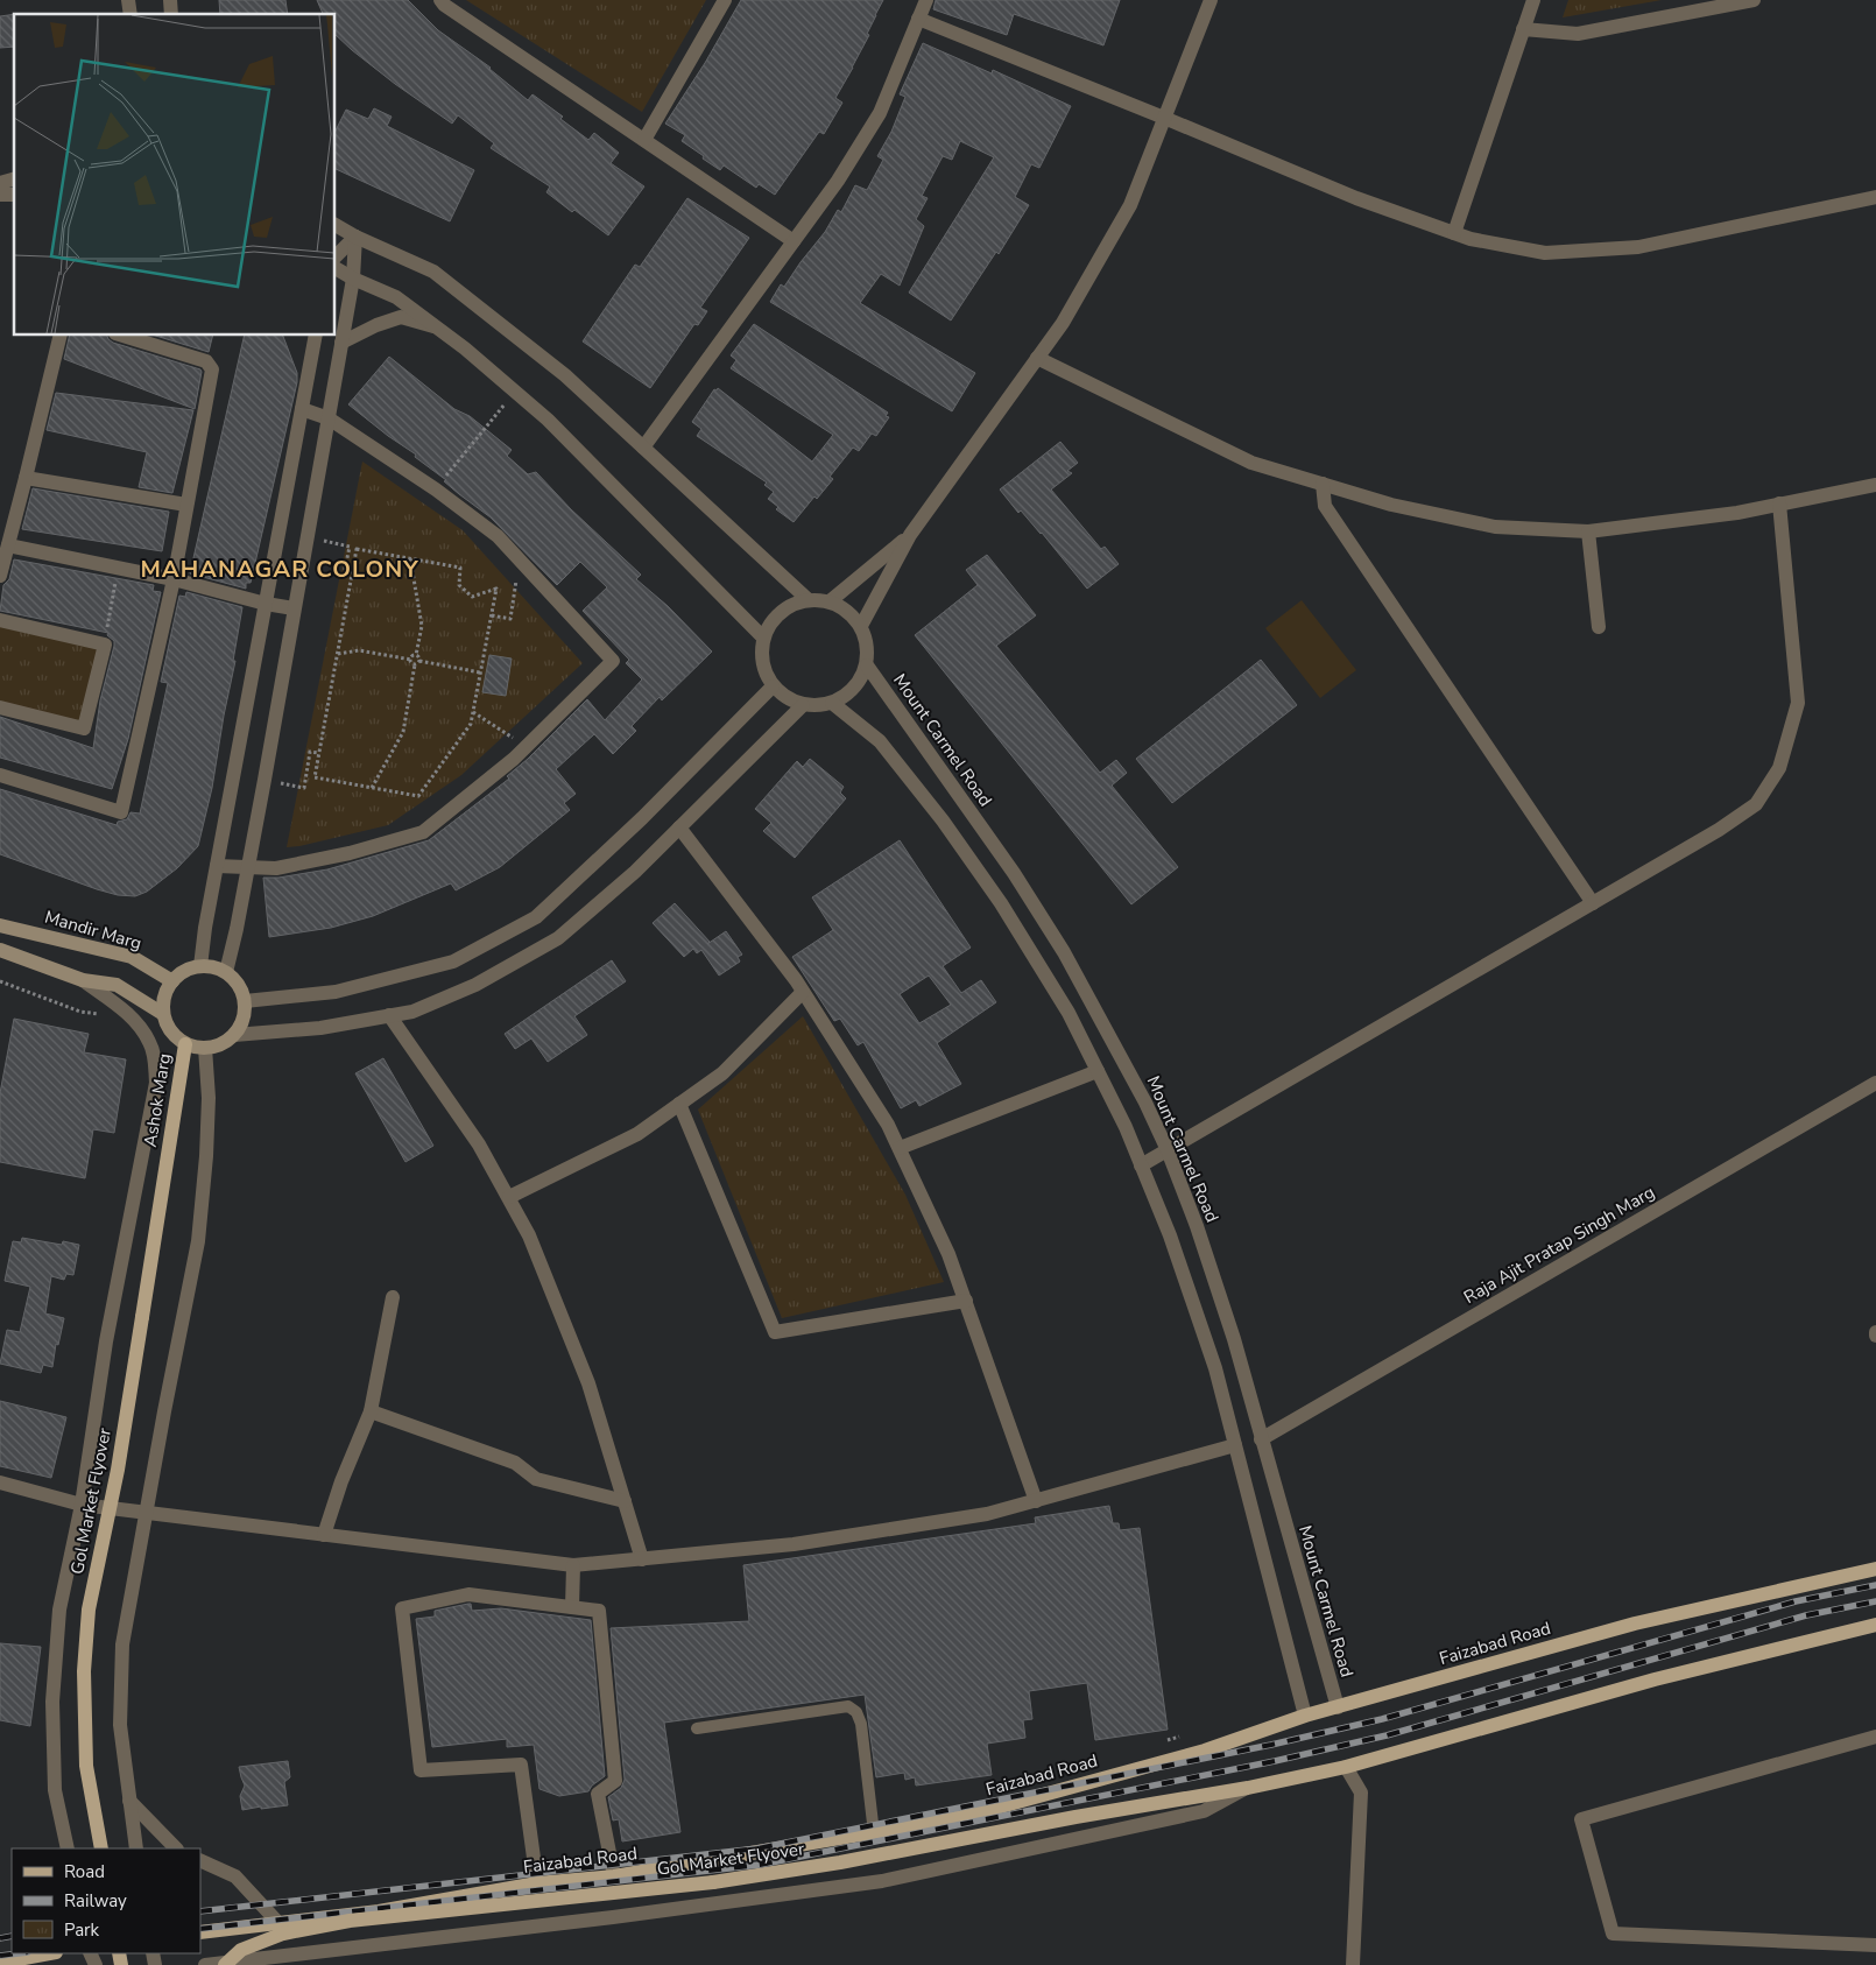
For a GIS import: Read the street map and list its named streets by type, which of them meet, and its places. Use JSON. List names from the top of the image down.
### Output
{
  "streets": {
    "main road": [
      "Mandir Marg",
      "Ashok Marg",
      "Gol Market Flyover",
      "Faizabad Road"
    ],
    "street": ["Mount Carmel Road", "Raja Ajit Pratap Singh Marg"]
  },
  "crossings": [
    ["Mount Carmel Road", "Raja Ajit Pratap Singh Marg"],
    ["Mount Carmel Road", "Faizabad Road"],
    ["Mandir Marg", "Ashok Marg"],
    ["Ashok Marg", "Gol Market Flyover"]
  ],
  "districts": ["MAHANAGAR COLONY"],
  "legend": ["Road", "Railway", "Park"]
}
